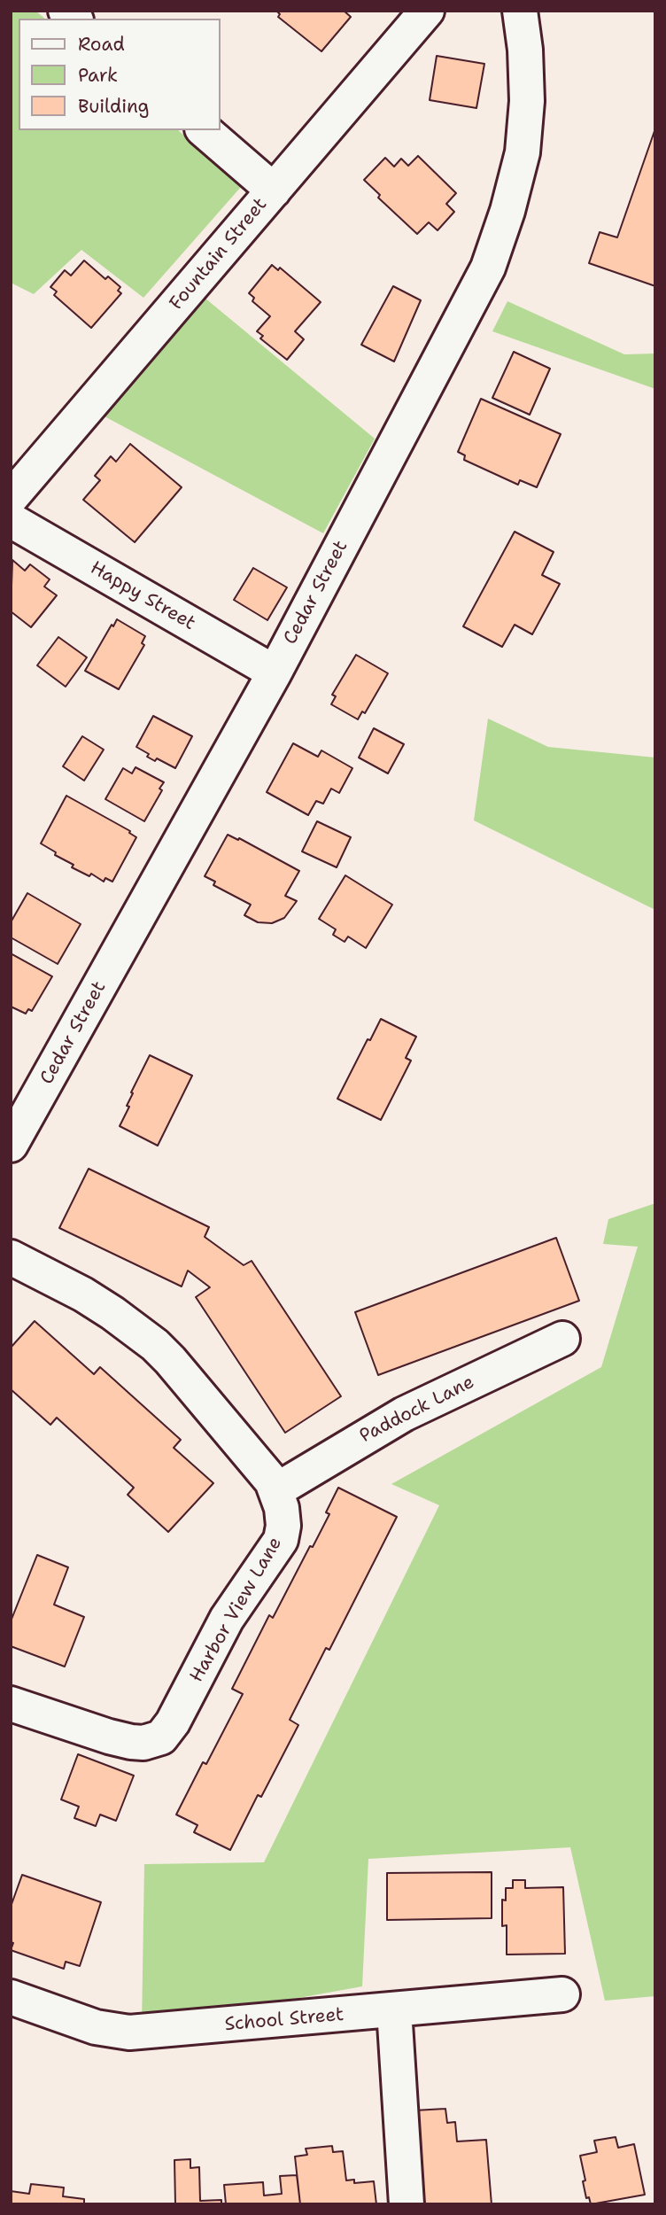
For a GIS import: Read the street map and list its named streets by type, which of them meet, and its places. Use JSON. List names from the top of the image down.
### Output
{
  "streets": {
    "street": [
      "Fountain Street",
      "Cedar Street",
      "Happy Street",
      "Paddock Lane",
      "Harbor View Lane",
      "School Street"
    ]
  },
  "crossings": [
    ["Cedar Street", "Happy Street"],
    ["Paddock Lane", "Harbor View Lane"]
  ],
  "legend": ["Road", "Park", "Building"]
}
